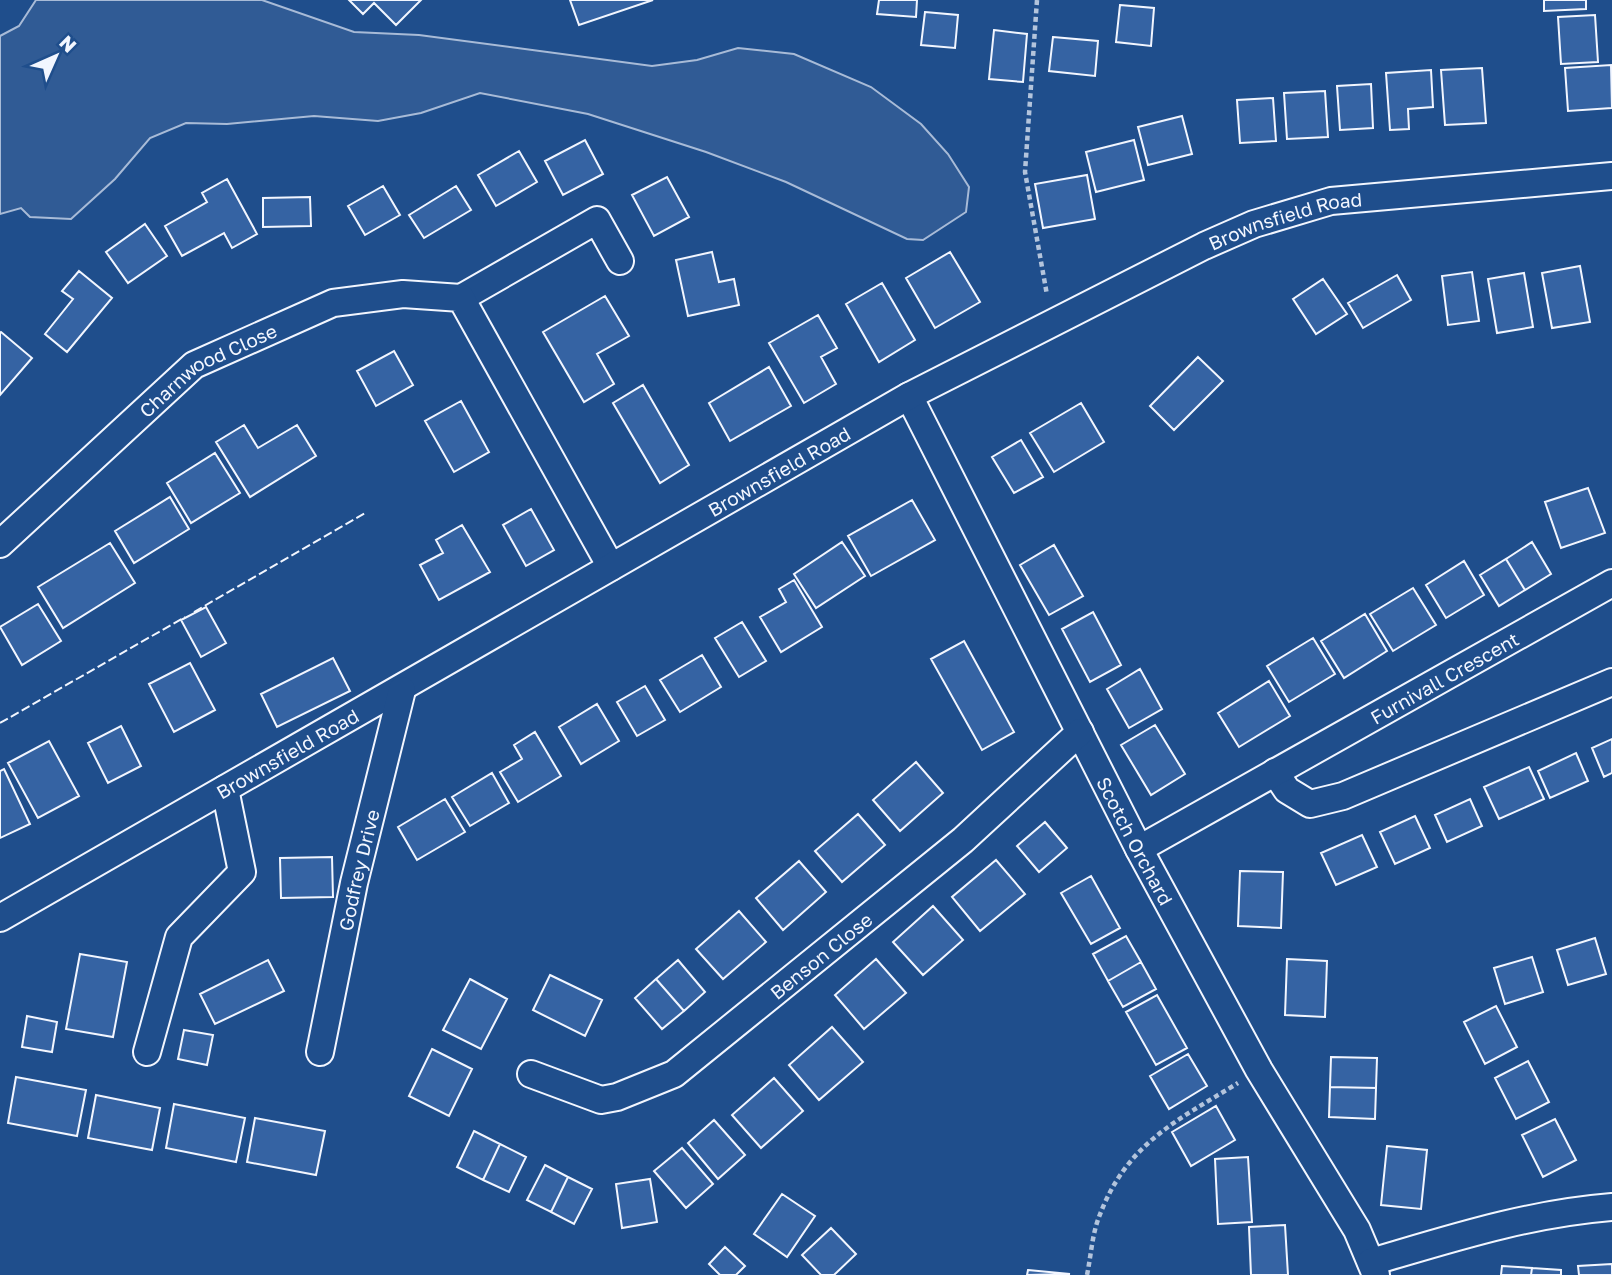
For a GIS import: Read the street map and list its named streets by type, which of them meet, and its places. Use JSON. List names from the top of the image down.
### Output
{
  "streets": {
    "street": [
      "Brownsfield Road",
      "Charnwood Close",
      "Furnivall Crescent",
      "Scotch Orchard",
      "Godfrey Drive",
      "Benson Close"
    ]
  },
  "crossings": [
    ["Brownsfield Road", "Scotch Orchard"],
    ["Brownsfield Road", "Godfrey Drive"],
    ["Furnivall Crescent", "Scotch Orchard"],
    ["Scotch Orchard", "Benson Close"]
  ],
  "north": "top right"
}
